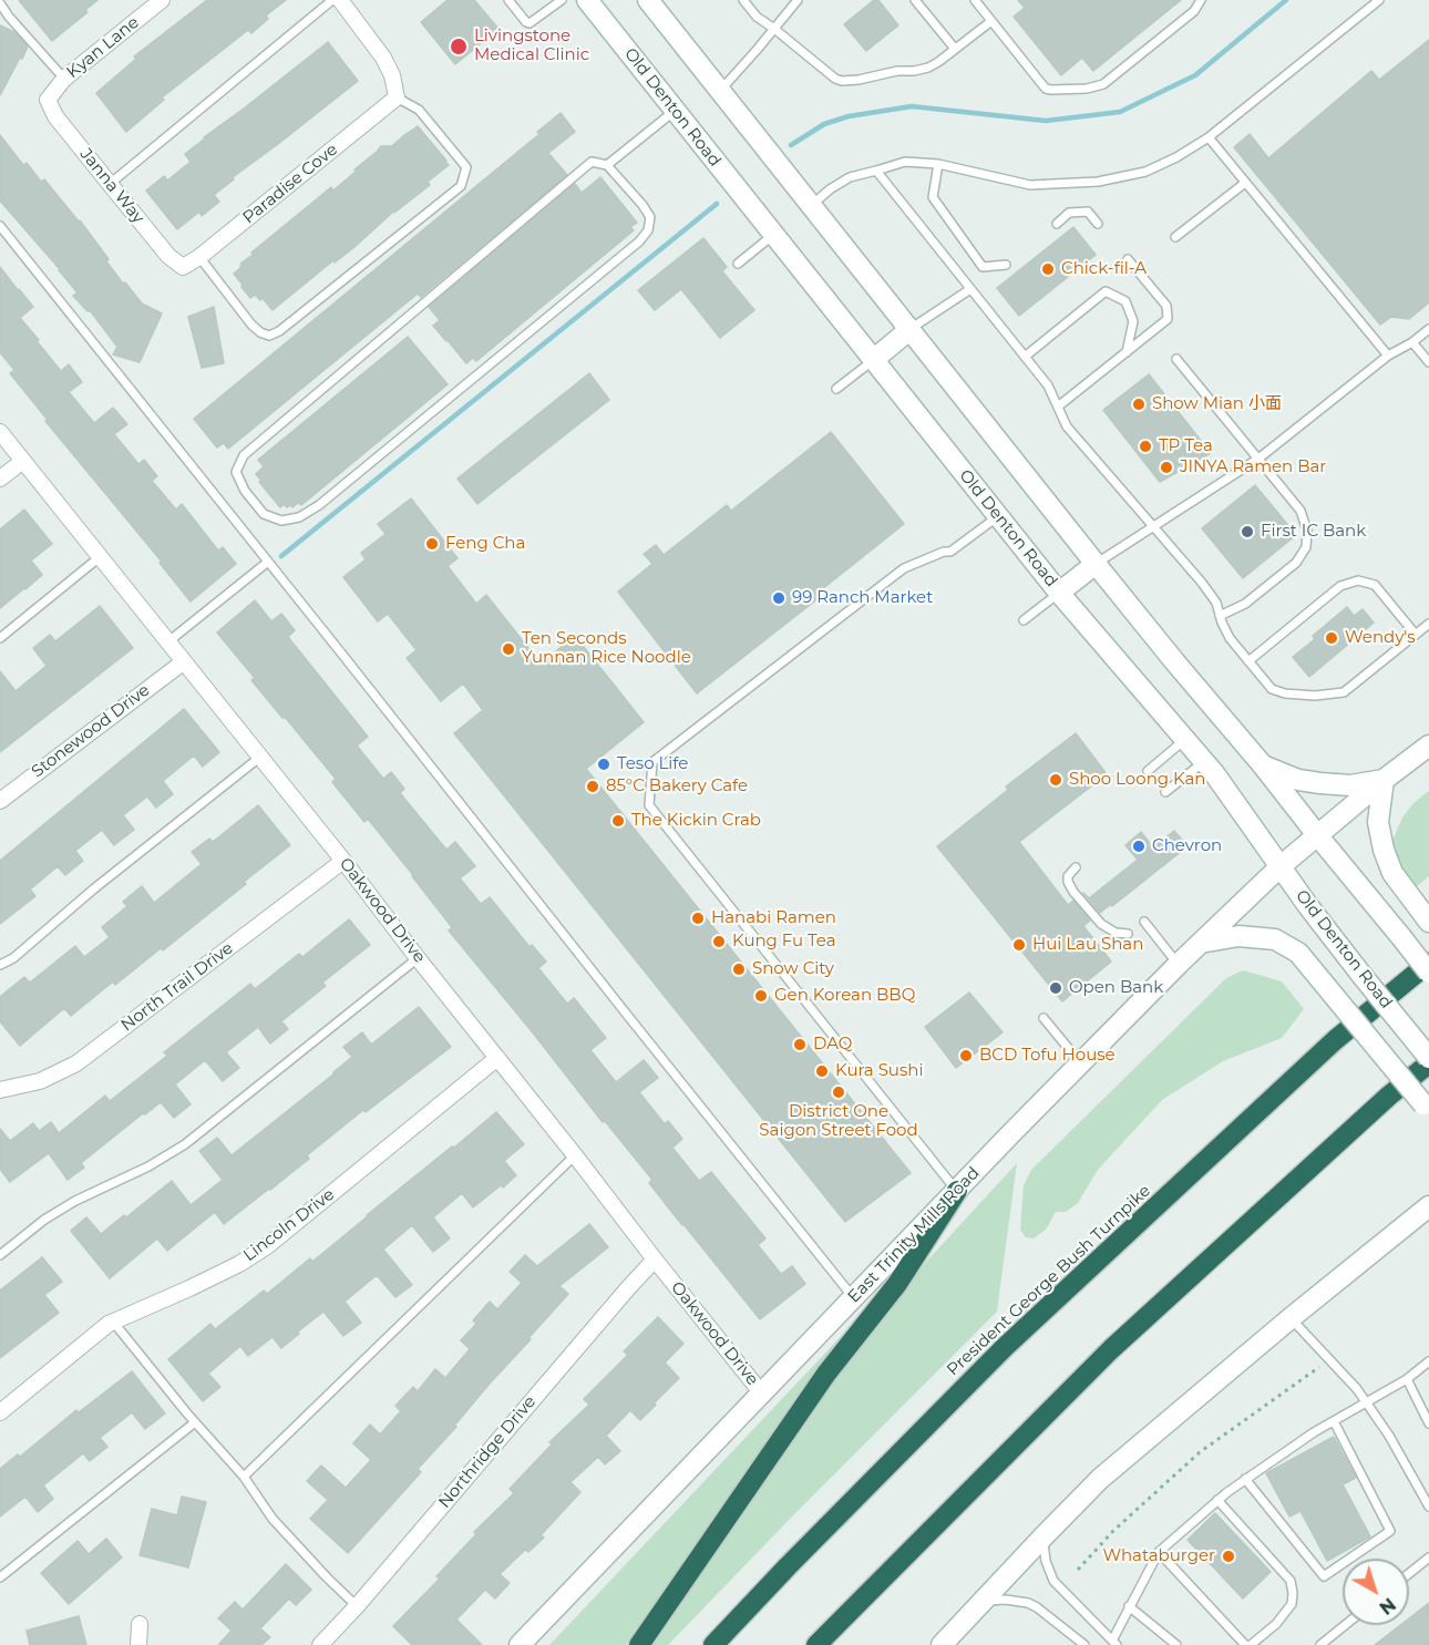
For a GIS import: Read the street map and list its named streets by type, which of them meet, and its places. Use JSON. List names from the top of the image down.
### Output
{
  "streets": {
    "highway": ["President George Bush Turnpike"],
    "main road": ["Old Denton Road", "East Trinity Mills Road"],
    "street": [
      "Kyan Lane",
      "Paradise Cove",
      "Janna Way",
      "Stonewood Drive",
      "Oakwood Drive",
      "North Trail Drive",
      "Lincoln Drive",
      "Northridge Drive"
    ]
  },
  "crossings": [
    ["Kyan Lane", "Janna Way"],
    ["Old Denton Road", "East Trinity Mills Road"],
    ["Paradise Cove", "Janna Way"],
    ["Stonewood Drive", "Oakwood Drive"],
    ["Oakwood Drive", "North Trail Drive"],
    ["Oakwood Drive", "Lincoln Drive"],
    ["Oakwood Drive", "East Trinity Mills Road"],
    ["Oakwood Drive", "Northridge Drive"]
  ],
  "places": [
    "Livingstone Medical Clinic",
    "Chick-fil-A",
    "Show Mian 小面",
    "TP Tea",
    "JINYA Ramen Bar",
    "First IC Bank",
    "Feng Cha",
    "99 Ranch Market",
    "Wendy's",
    "Ten Seconds Yunnan Rice Noodle",
    "Teso Life",
    "Shoo Loong Kan",
    "85°C Bakery Cafe",
    "The Kickin Crab",
    "Chevron",
    "Hanabi Ramen",
    "Kung Fu Tea",
    "Hui Lau Shan",
    "Snow City",
    "Open Bank",
    "Gen Korean BBQ",
    "DAQ",
    "BCD Tofu House",
    "Kura Sushi",
    "District One Saigon Street Food",
    "Whataburger"
  ],
  "north": "bottom right"
}
